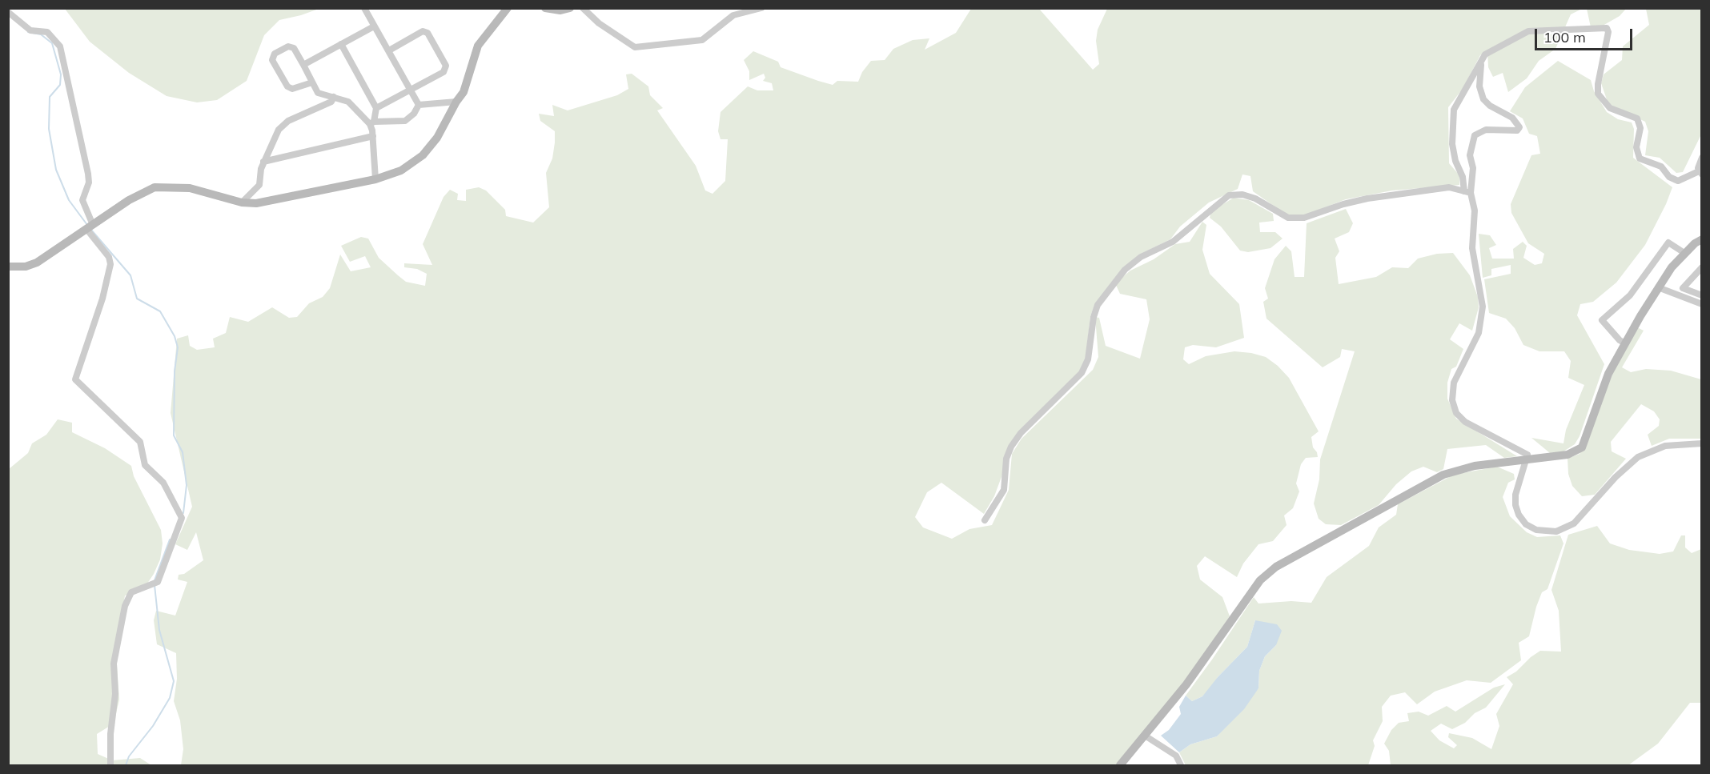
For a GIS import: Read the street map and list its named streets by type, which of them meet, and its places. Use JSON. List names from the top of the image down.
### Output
{
  "scale_bar": "100 m"
}
